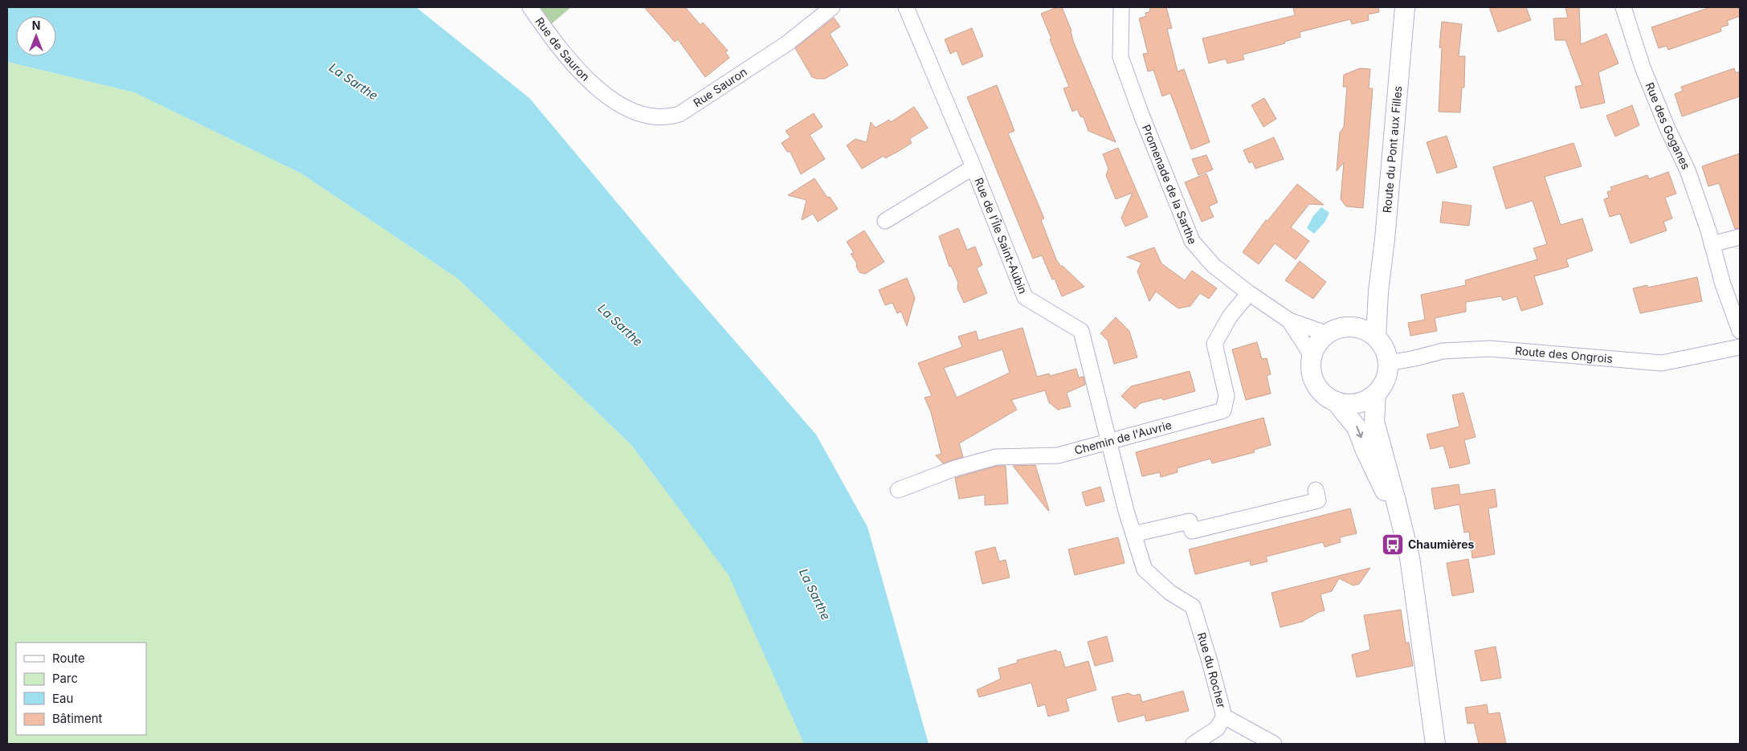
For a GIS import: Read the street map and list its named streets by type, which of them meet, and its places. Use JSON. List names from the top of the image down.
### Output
{
  "streets": {
    "street": [
      "Rue de Sauron",
      "Rue Sauron",
      "Rue des Goganes",
      "Route du Pont aux Filles",
      "Promenade de la Sarthe",
      "Rue de l'Île Saint-Aubin",
      "Route des Ongrois",
      "Chemin de l'Auvrie",
      "Rue du Rocher"
    ]
  },
  "crossings": [
    ["Rue de Sauron", "Rue Sauron"],
    ["Route du Pont aux Filles", "Promenade de la Sarthe"],
    ["Route du Pont aux Filles", "Route des Ongrois"],
    ["Promenade de la Sarthe", "Route des Ongrois"],
    ["Promenade de la Sarthe", "Chemin de l'Auvrie"],
    ["Rue de l'Île Saint-Aubin", "Chemin de l'Auvrie"],
    ["Rue de l'Île Saint-Aubin", "Rue du Rocher"]
  ],
  "water": ["La Sarthe"],
  "places": {
    "bus stop": ["Chaumières"]
  },
  "legend": [
    "Route",
    "Parc",
    "Eau",
    "Bâtiment"
  ],
  "north": "top"
}
